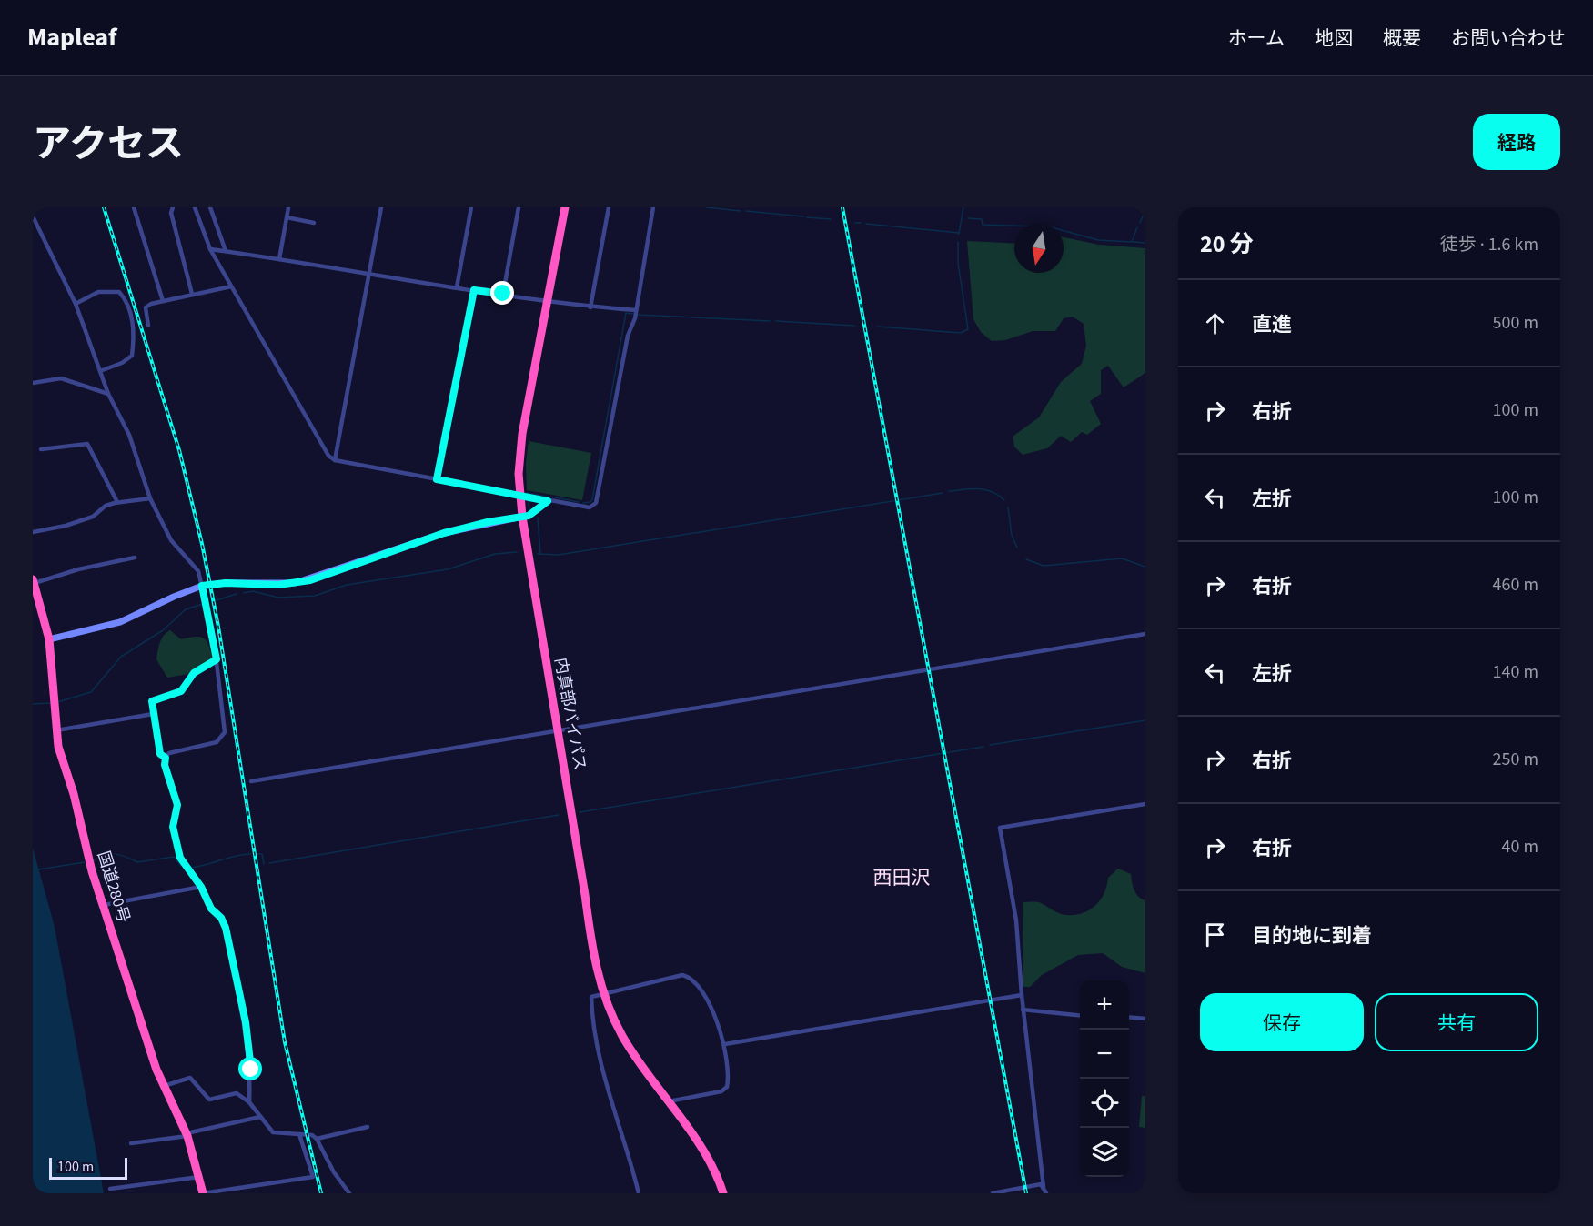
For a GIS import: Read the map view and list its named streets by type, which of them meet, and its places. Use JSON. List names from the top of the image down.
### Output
{
  "streets": {
    "highway": ["内真部バイパス", "国道280号"]
  },
  "districts": ["西田沢"],
  "scale_bar": "100 m",
  "north": "bottom",
  "page": {
    "header": "Mapleaf",
    "nav": [
      "ホーム",
      "地図",
      "概要",
      "お問い合わせ"
    ],
    "title": "アクセス",
    "buttons": [
      "経路",
      ["保存", "共有"]
    ],
    "heading": ["20 分", "徒歩 · 1.6 km"],
    "list": [
      ["直進", "500 m"],
      ["右折", "100 m"],
      ["左折", "100 m"],
      ["右折", "460 m"],
      ["左折", "140 m"],
      ["右折", "250 m"],
      ["右折", "40 m"],
      "目的地に到着"
    ],
    "map_buttons": ["+", "−"],
    "scale": "100 m"
  }
}
